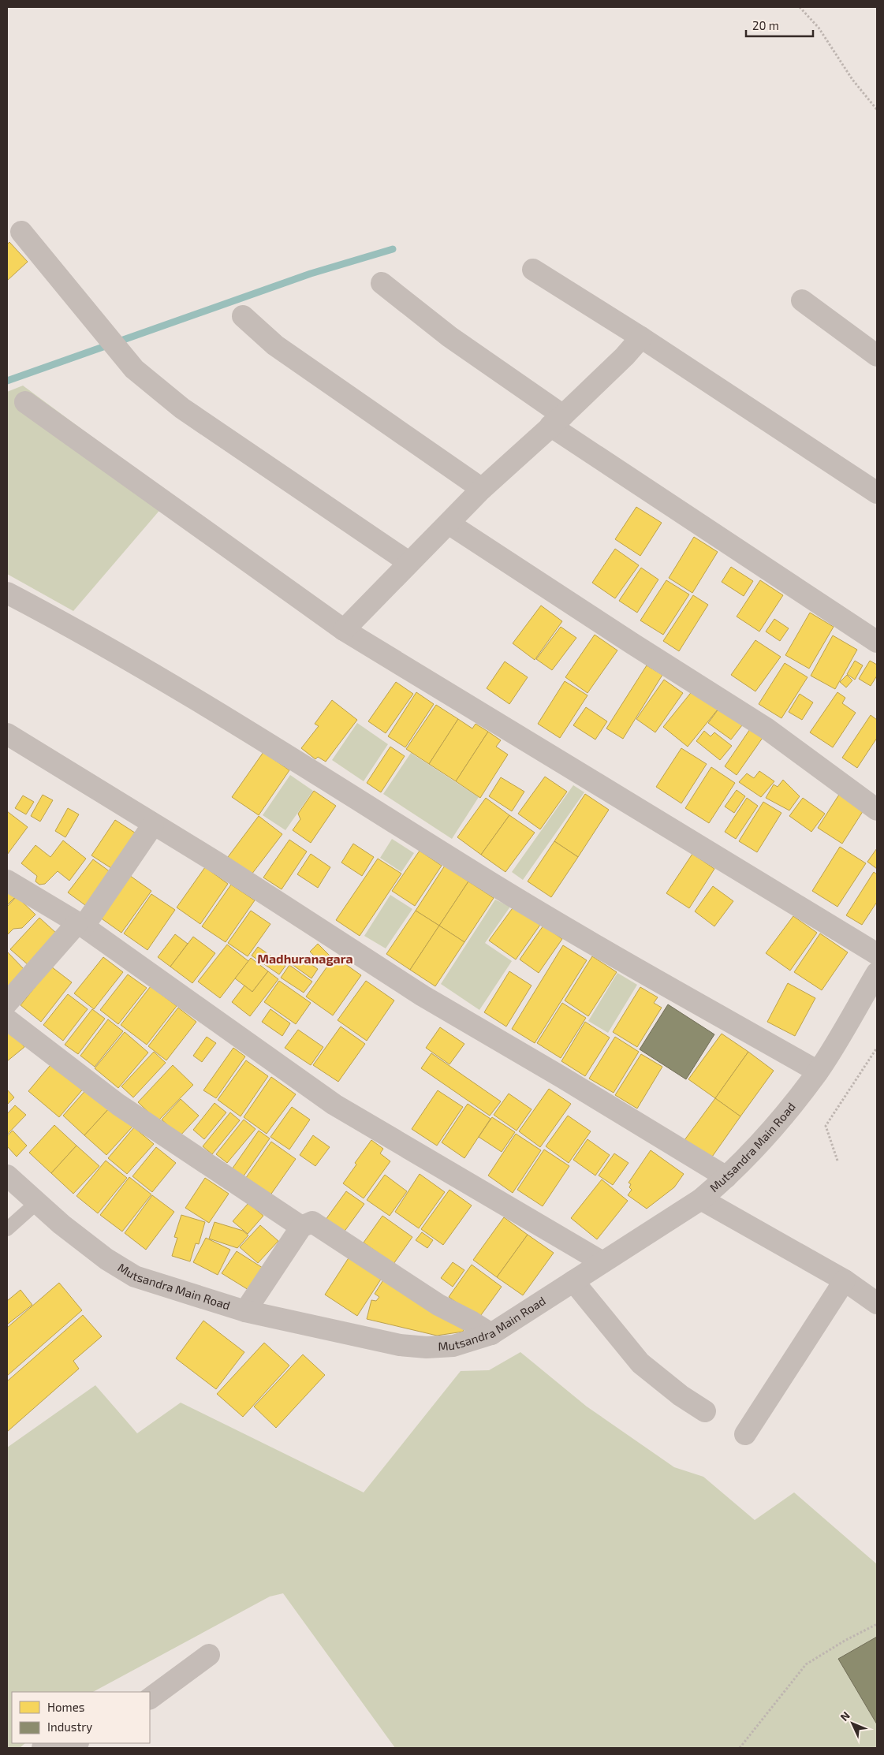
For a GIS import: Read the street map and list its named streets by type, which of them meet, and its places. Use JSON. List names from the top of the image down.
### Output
{
  "streets": {
    "street": ["Mutsandra Main Road"]
  },
  "districts": ["Madhuranagara"],
  "legend": ["Homes", "Industry"],
  "scale_bar": "20 m",
  "north": "top left"
}
